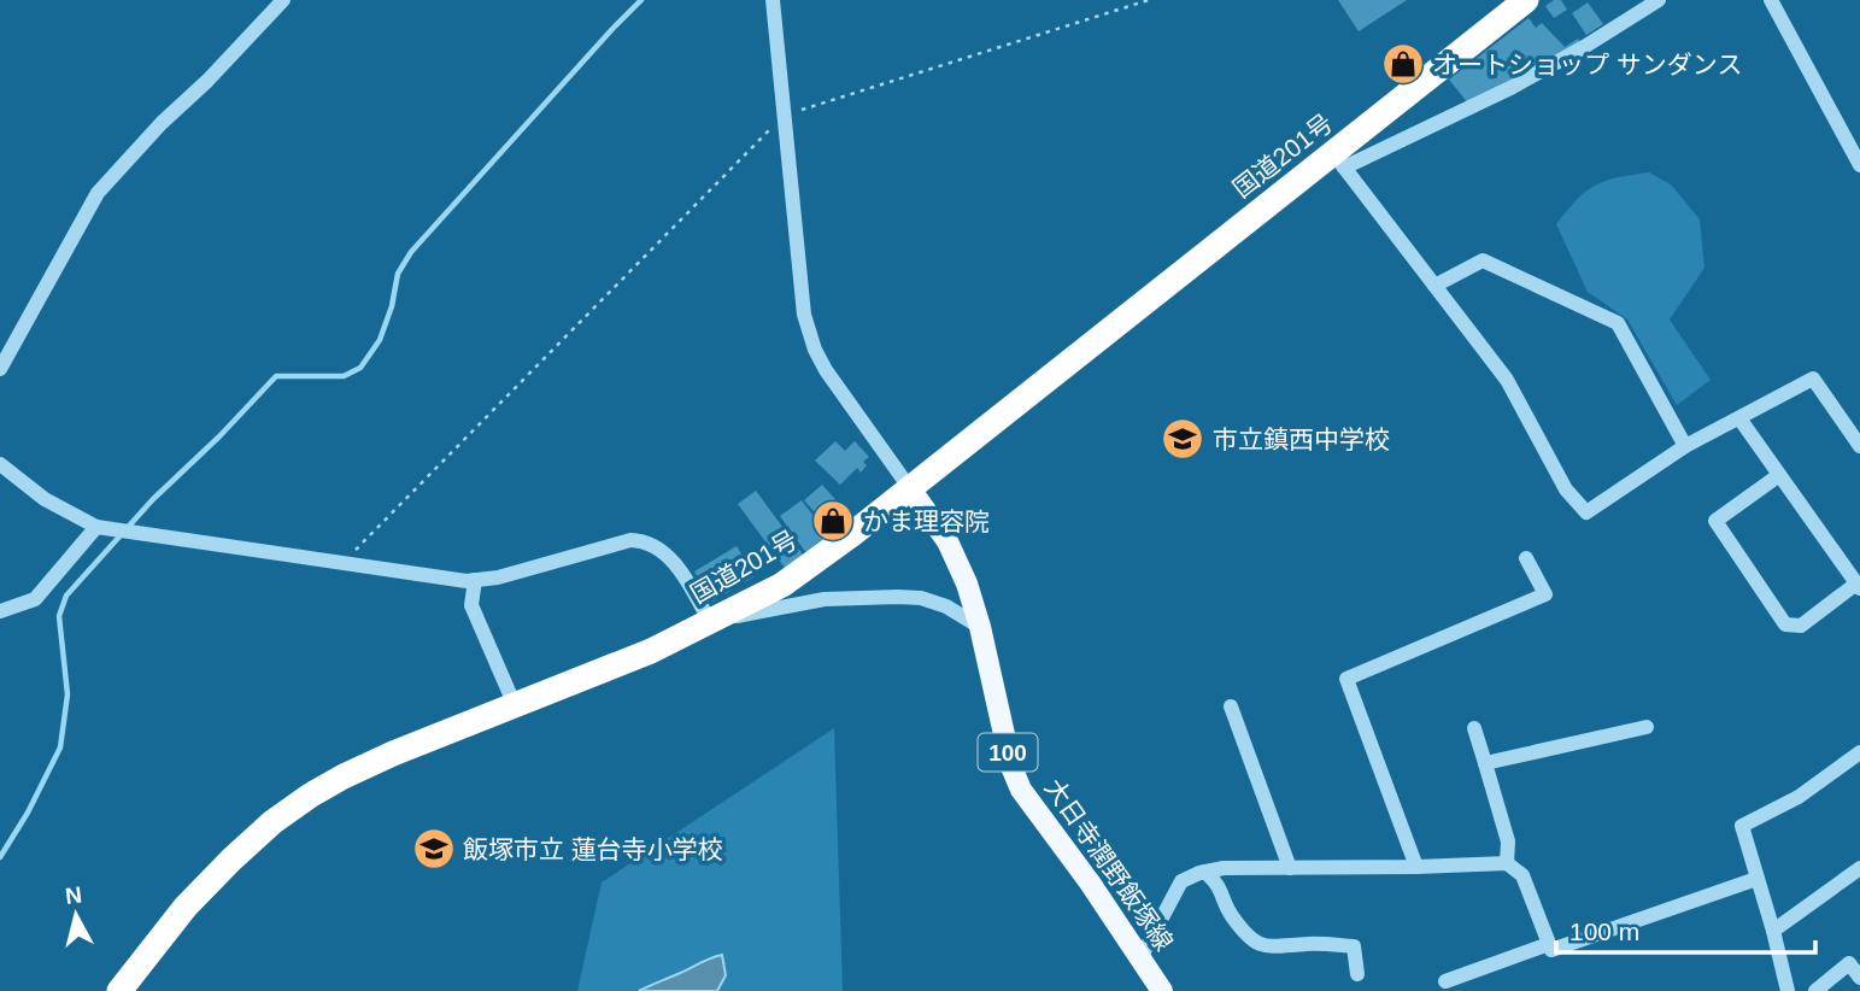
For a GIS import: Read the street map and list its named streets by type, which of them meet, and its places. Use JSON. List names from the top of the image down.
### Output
{
  "streets": {
    "highway": ["国道201号"],
    "main road": ["100", "大日寺潤野飯塚線"]
  },
  "crossings": [
    ["国道201号", "大日寺潤野飯塚線"]
  ],
  "places": {
    "shop": ["オートショップ サンダンス", "かま理容院"],
    "school or university": ["市立鎮西中学校", "飯塚市立 蓮台寺小学校"]
  },
  "scale_bar": "100 m",
  "north": "top"
}
